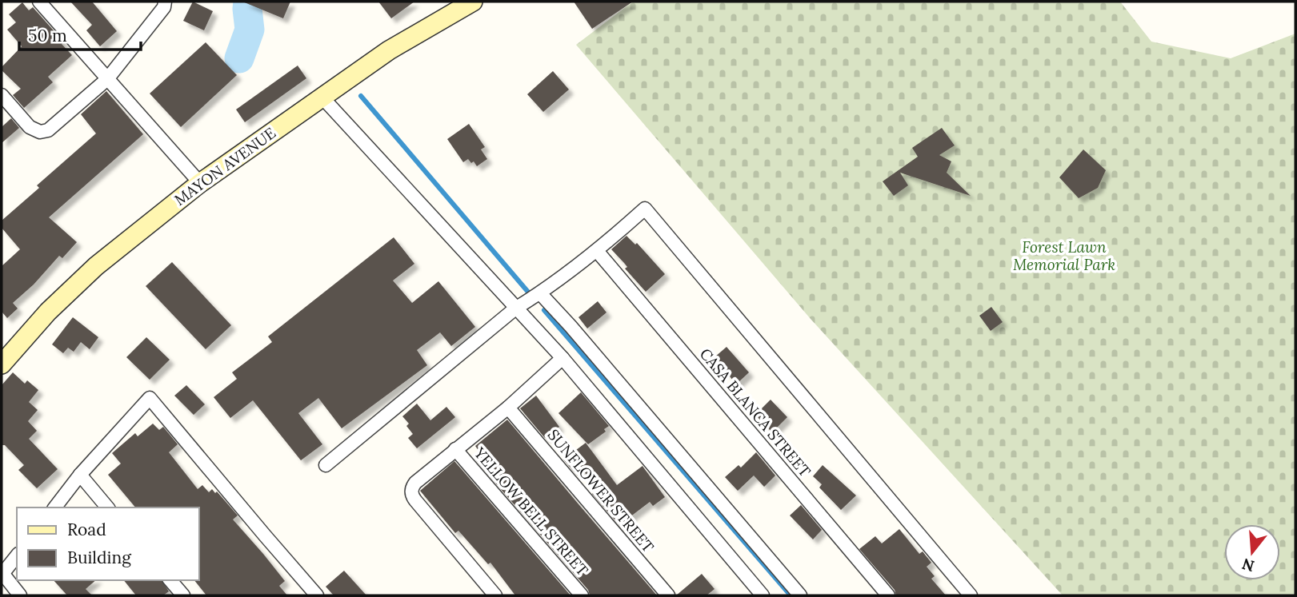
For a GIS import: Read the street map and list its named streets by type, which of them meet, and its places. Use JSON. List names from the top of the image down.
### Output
{
  "streets": {
    "main road": ["MAYON AVENUE"],
    "street": ["CASA BLANCA STREET", "SUNFLOWER STREET", "YELLOW BELL STREET"]
  },
  "parks": ["Forest Lawn Memorial Park"],
  "legend": ["Road", "Building"],
  "scale_bar": "50 m",
  "north": "bottom"
}
